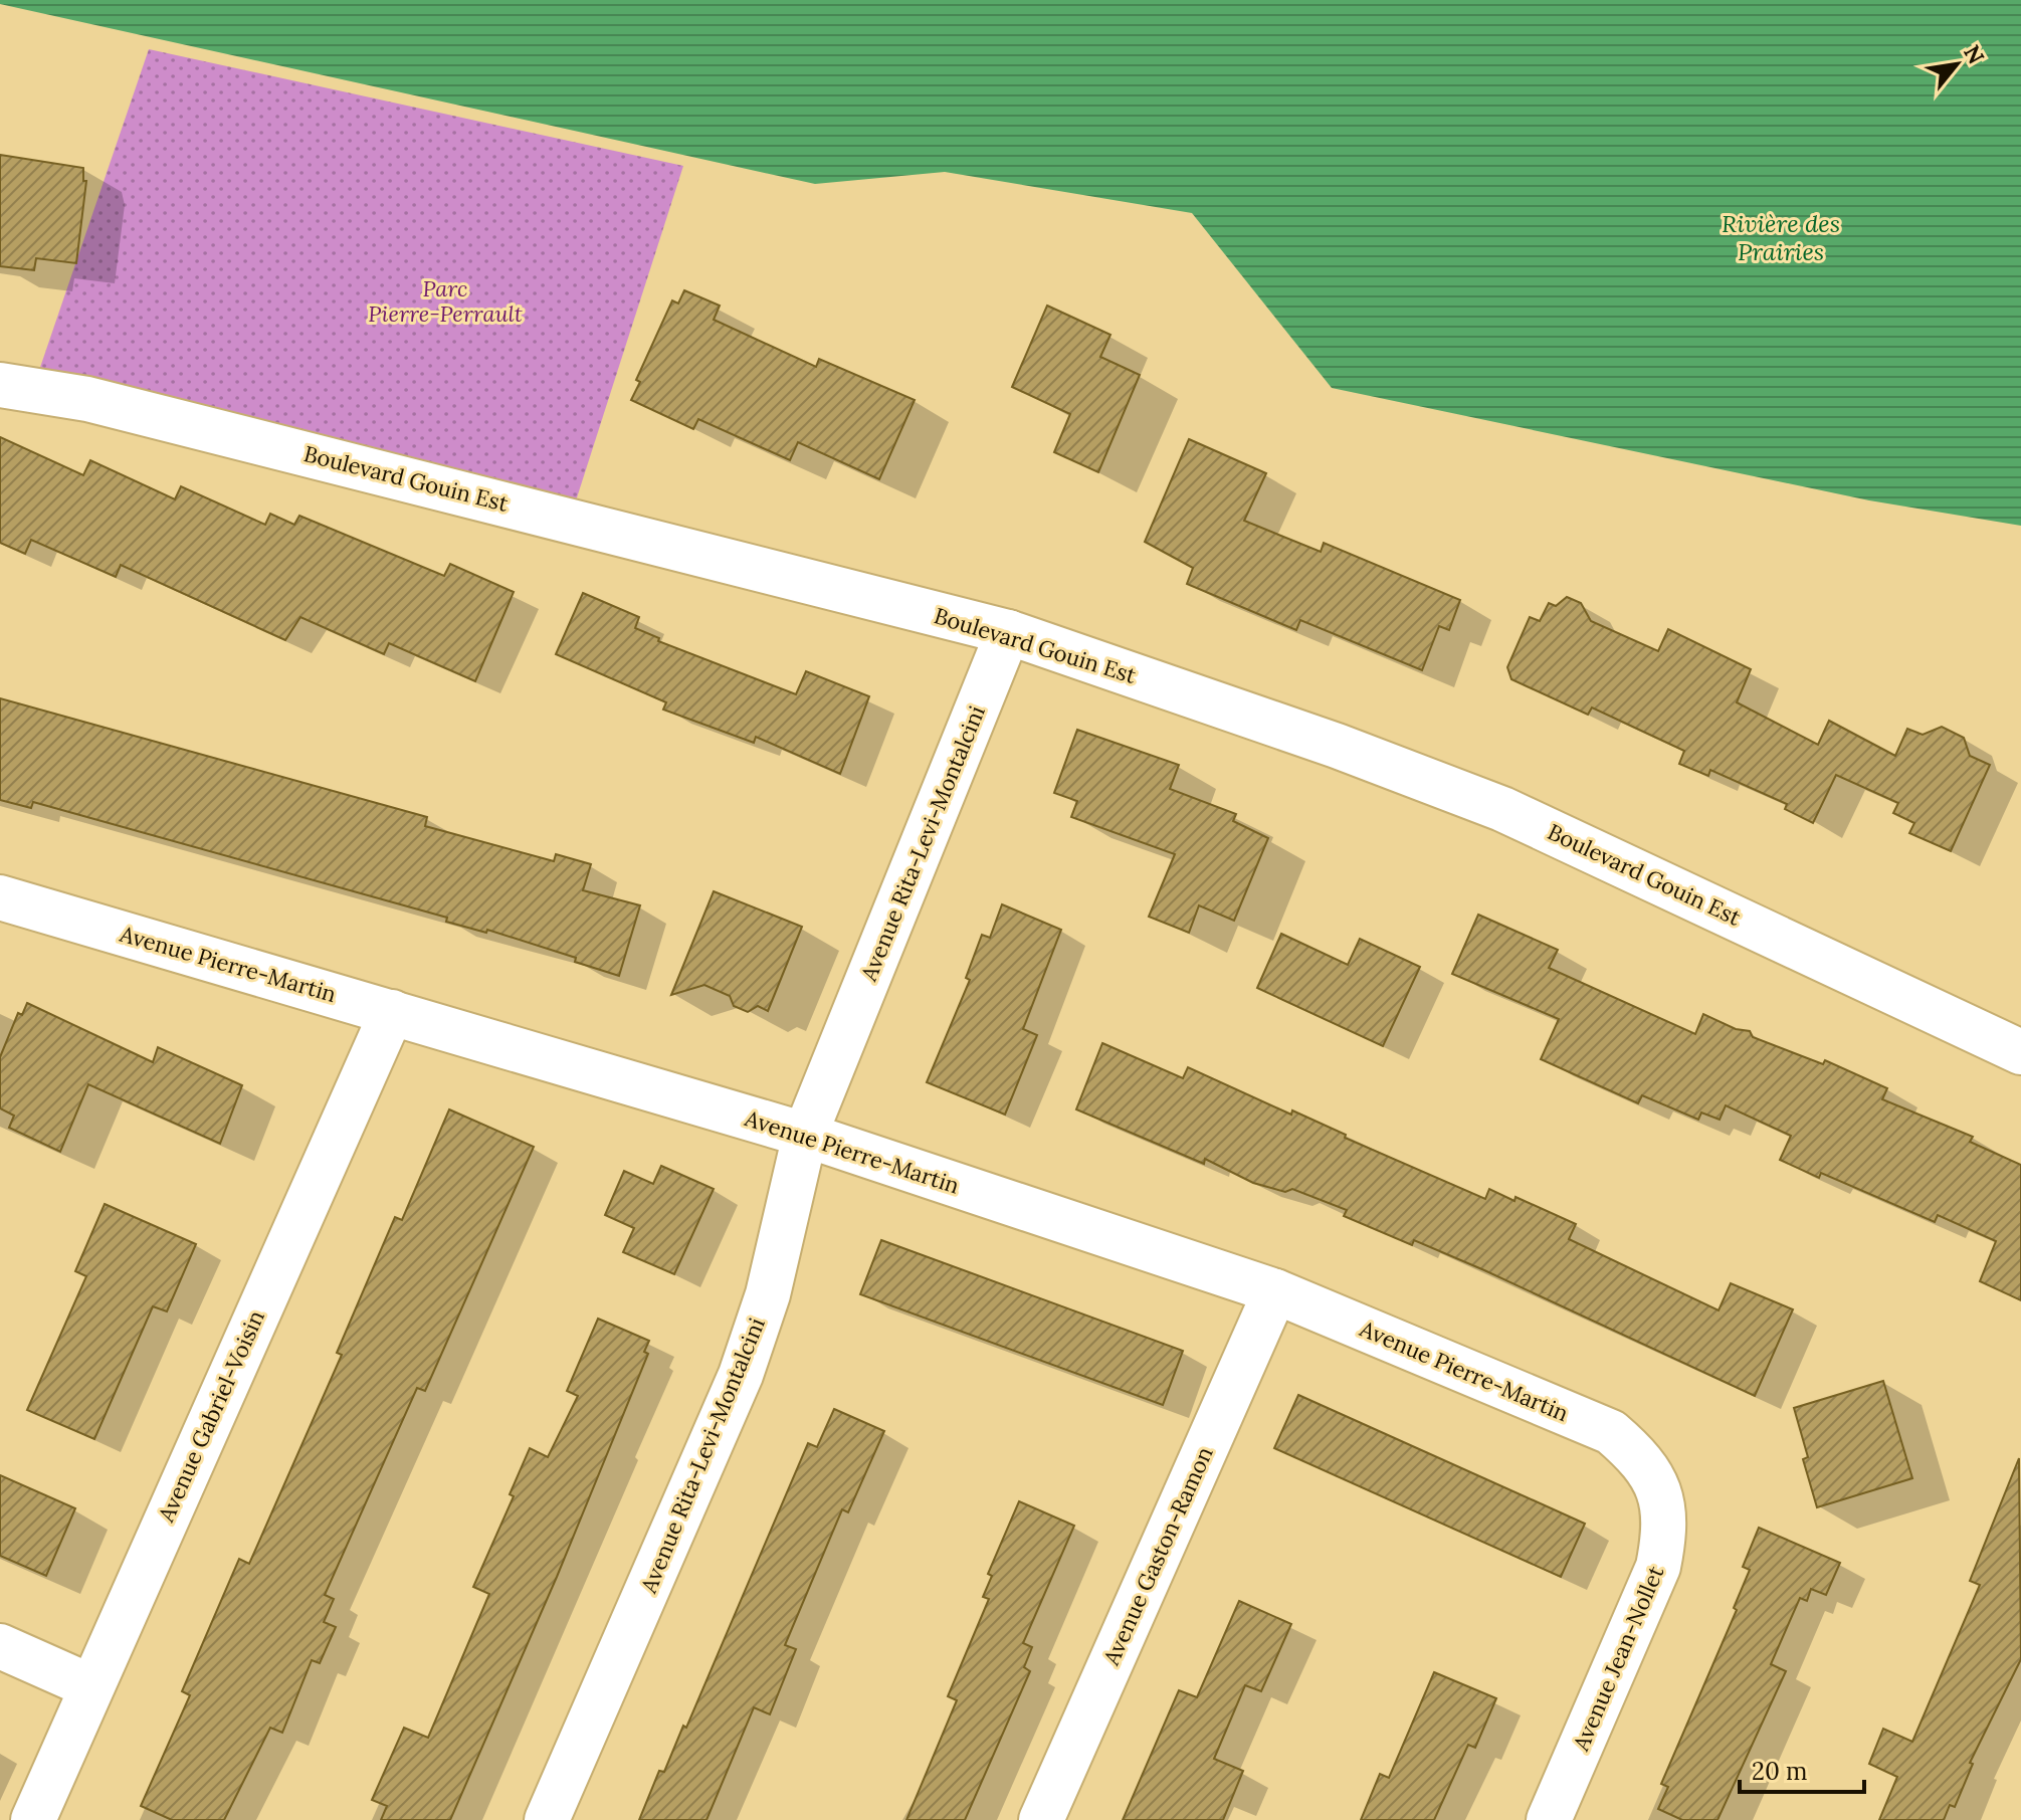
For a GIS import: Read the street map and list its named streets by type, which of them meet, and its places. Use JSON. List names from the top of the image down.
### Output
{
  "streets": {
    "street": [
      "Boulevard Gouin Est",
      "Avenue Rita-Levi-Montalcini",
      "Avenue Pierre-Martin",
      "Avenue Gabriel-Voisin",
      "Avenue Gaston-Ramon",
      "Avenue Jean-Nollet"
    ]
  },
  "crossings": [
    ["Boulevard Gouin Est", "Avenue Rita-Levi-Montalcini"],
    ["Avenue Rita-Levi-Montalcini", "Avenue Pierre-Martin"],
    ["Avenue Pierre-Martin", "Avenue Gabriel-Voisin"],
    ["Avenue Pierre-Martin", "Avenue Gaston-Ramon"],
    ["Avenue Pierre-Martin", "Avenue Jean-Nollet"]
  ],
  "water": ["Rivière des Prairies"],
  "parks": ["Parc Pierre-Perrault"],
  "scale_bar": "20 m",
  "north": "top right"
}
